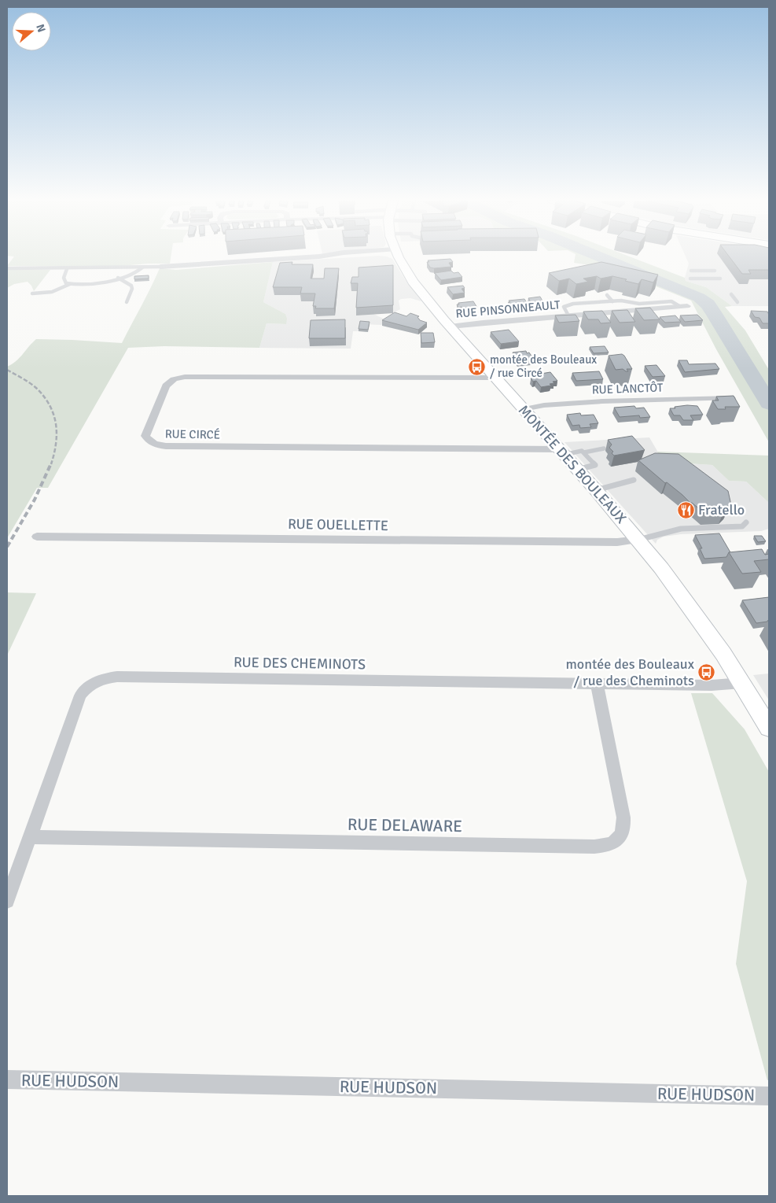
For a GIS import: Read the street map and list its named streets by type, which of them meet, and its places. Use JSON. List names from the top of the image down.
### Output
{
  "streets": {
    "street": [
      "RUE PINSONNEAULT",
      "RUE LANCTÔT",
      "RUE CIRCÉ",
      "MONTÉE DES BOULEAUX",
      "RUE OUELLETTE",
      "RUE DES CHEMINOTS",
      "RUE DELAWARE",
      "RUE HUDSON"
    ]
  },
  "crossings": [
    ["RUE PINSONNEAULT", "MONTÉE DES BOULEAUX"],
    ["RUE LANCTÔT", "MONTÉE DES BOULEAUX"],
    ["RUE CIRCÉ", "MONTÉE DES BOULEAUX"],
    ["MONTÉE DES BOULEAUX", "RUE OUELLETTE"],
    ["MONTÉE DES BOULEAUX", "RUE DES CHEMINOTS"],
    ["RUE DES CHEMINOTS", "RUE DELAWARE"]
  ],
  "places": {
    "bus stop": ["montée des Bouleaux / rue Circé", "montée des Bouleaux / rue des Cheminots"],
    "restaurant": ["Fratello"]
  },
  "north": "right"
}
